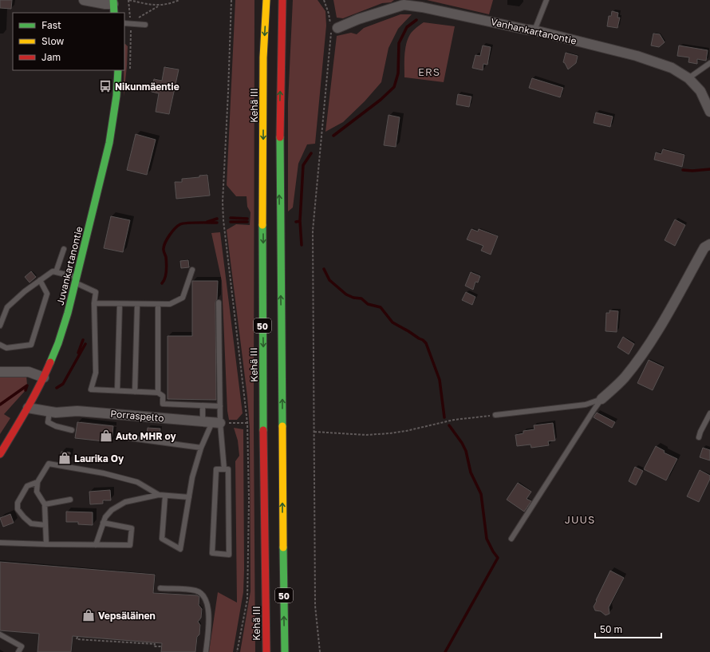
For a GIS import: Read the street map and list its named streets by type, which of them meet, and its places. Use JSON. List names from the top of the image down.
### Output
{
  "streets": {
    "main road": ["Kehä III", "Juvankartanontie", "50"],
    "street": ["Vanhankartanontie", "Porraspelto"]
  },
  "crossings": [
    ["Juvankartanontie", "Porraspelto"]
  ],
  "districts": ["ERS", "JUUS"],
  "places": {
    "bus stop": ["Nikunmäentie"],
    "shop": ["Auto MHR oy", "Laurika Oy", "Vepsäläinen"]
  },
  "legend": ["Fast", "Slow", "Jam"],
  "scale_bar": "50 m"
}
